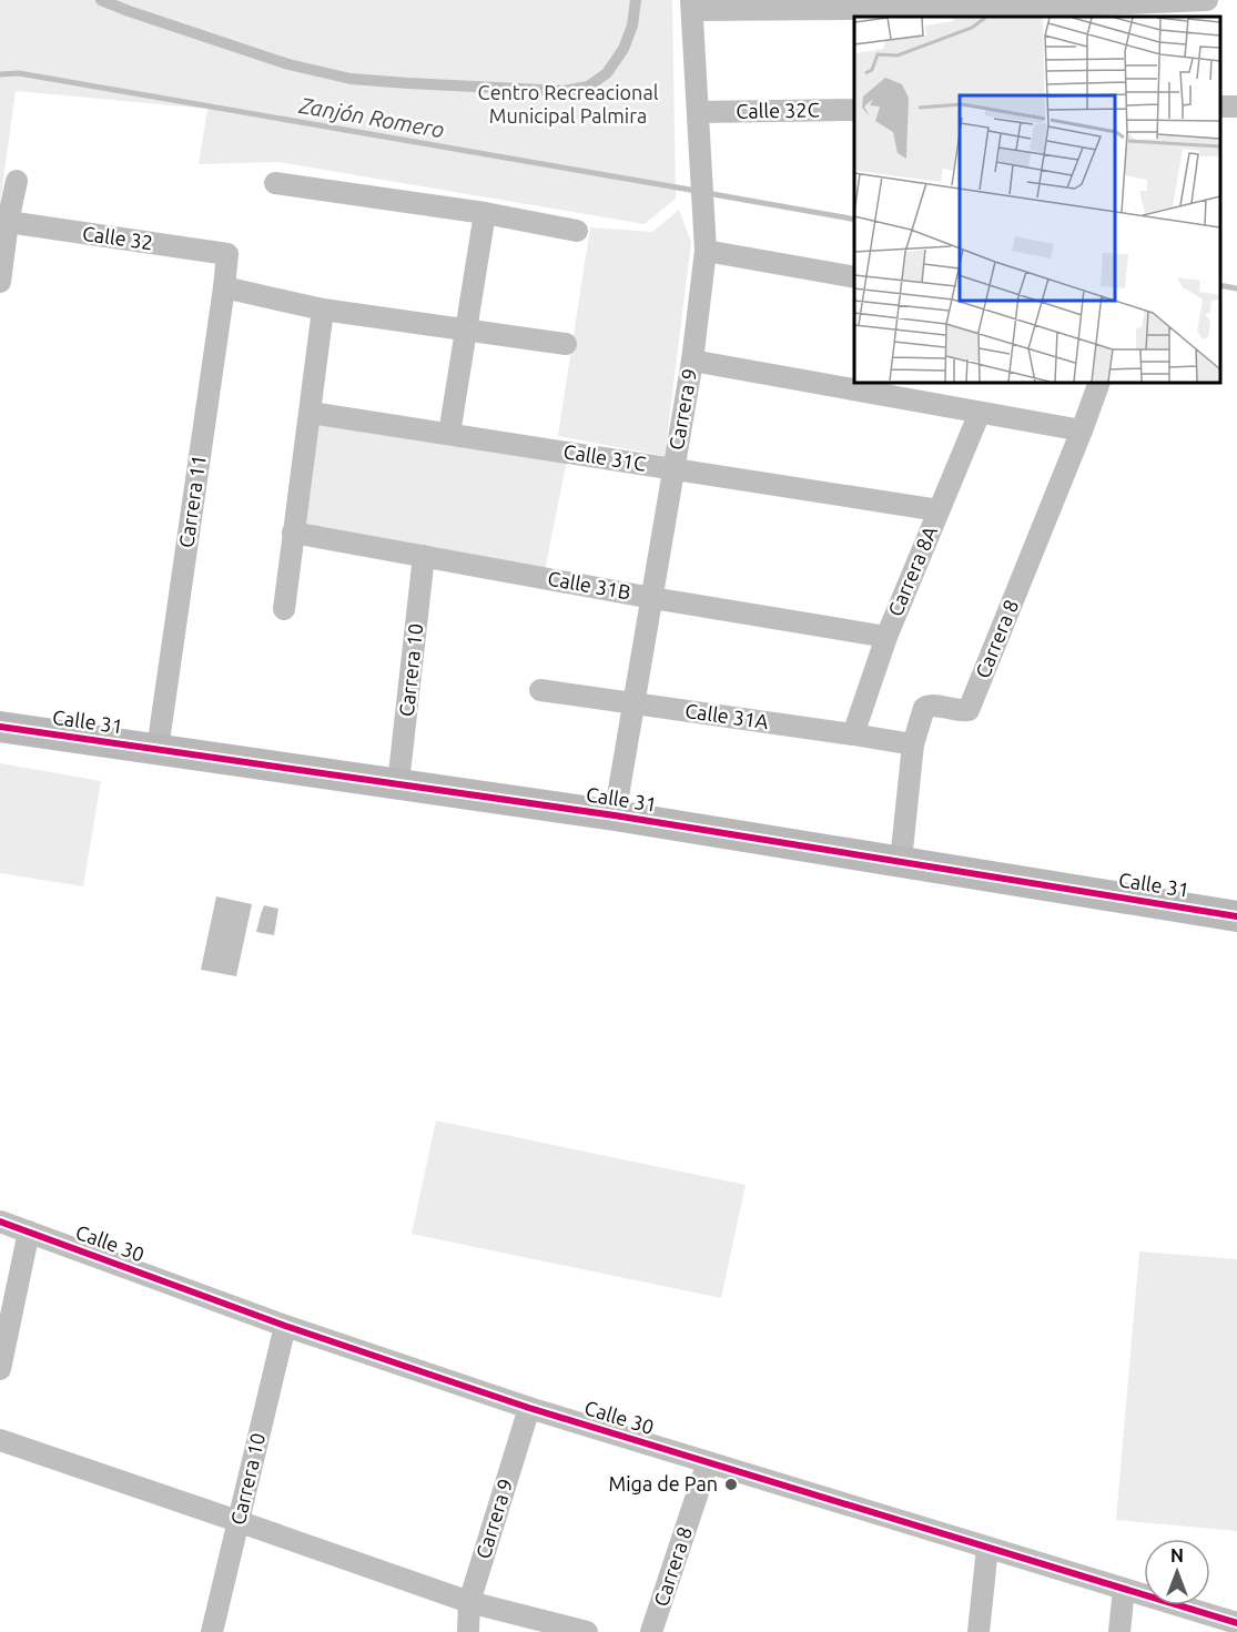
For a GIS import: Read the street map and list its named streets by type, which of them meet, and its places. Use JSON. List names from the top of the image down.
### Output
{
  "streets": {
    "main road": ["Calle 31"],
    "street": [
      "Calle 32C",
      "Calle 32",
      "Carrera 9",
      "Calle 31C",
      "Carrera 11",
      "Carrera 8A",
      "Calle 31B",
      "Carrera 8",
      "Carrera 10",
      "Calle 31A",
      "Calle 30"
    ]
  },
  "crossings": [
    ["Calle 32C", "Carrera 9"],
    ["Calle 32", "Carrera 11"],
    ["Carrera 9", "Calle 31C"],
    ["Carrera 9", "Calle 31B"],
    ["Carrera 9", "Calle 31A"],
    ["Carrera 9", "Calle 31"],
    ["Carrera 9", "Calle 30"],
    ["Calle 31C", "Carrera 8A"],
    ["Carrera 11", "Calle 31"],
    ["Carrera 8A", "Calle 31B"],
    ["Carrera 8A", "Calle 31A"],
    ["Calle 31B", "Carrera 10"],
    ["Carrera 8", "Calle 31A"],
    ["Carrera 8", "Calle 31"],
    ["Carrera 8", "Calle 30"],
    ["Carrera 10", "Calle 31"],
    ["Carrera 10", "Calle 30"]
  ],
  "water": ["Zanjón Romero"],
  "parks": ["Centro Recreacional Municipal Palmira"],
  "places": ["Miga de Pan"],
  "north": "top"
}
